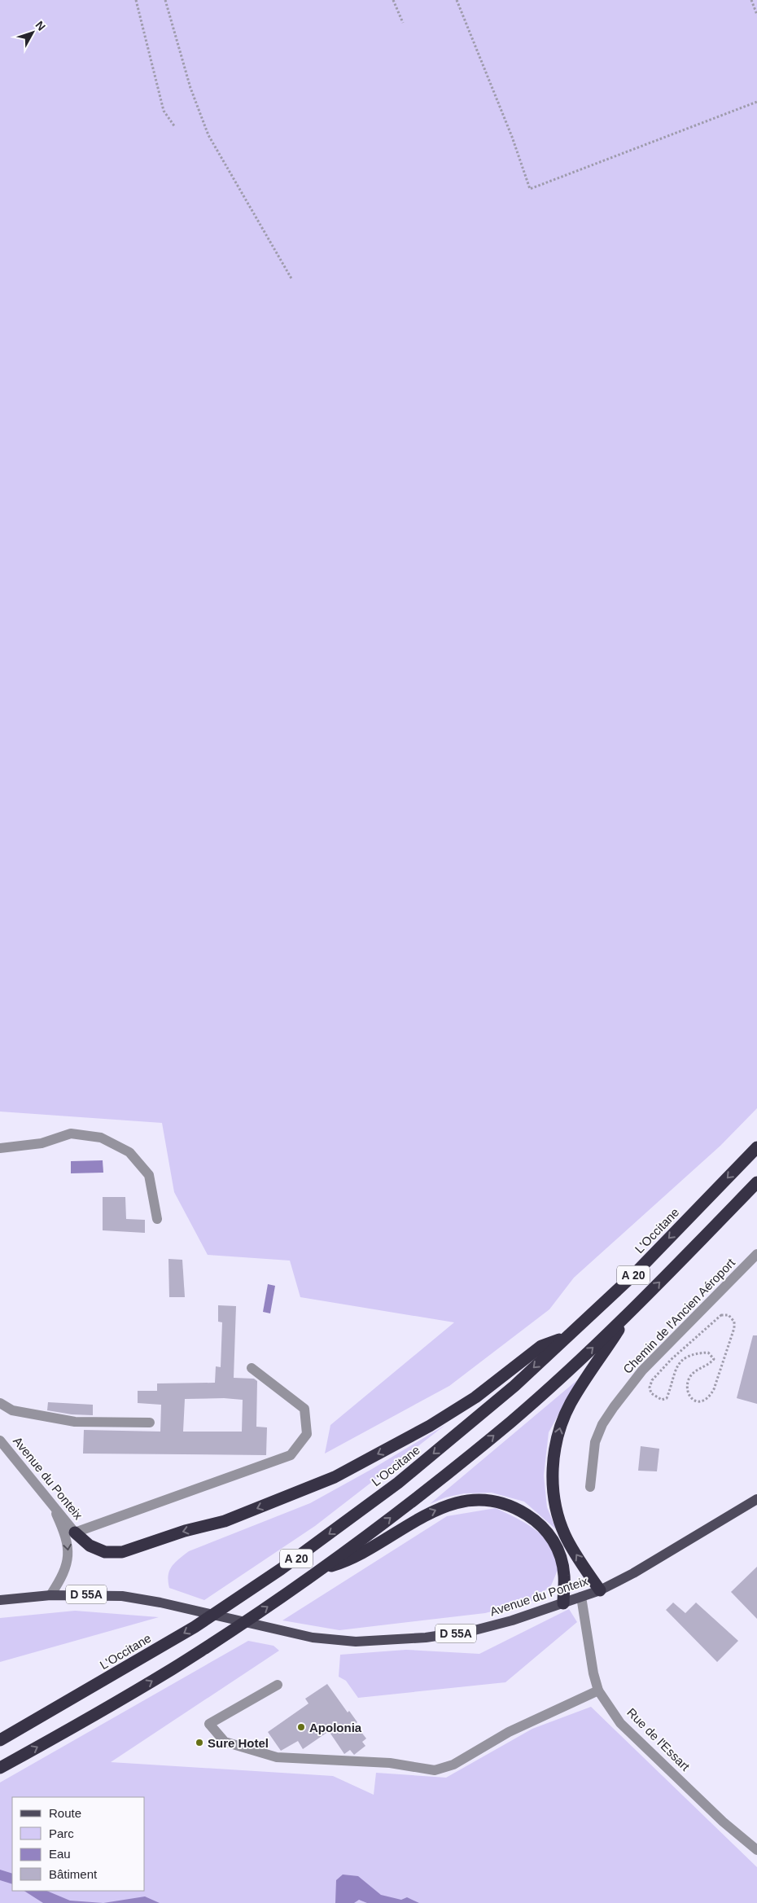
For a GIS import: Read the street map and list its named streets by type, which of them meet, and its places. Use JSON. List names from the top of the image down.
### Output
{
  "streets": {
    "highway": ["L'Occitane", "A 20"],
    "main road": ["Avenue du Ponteix", "D 55A"],
    "street": ["Chemin de l'Ancien Aéroport", "Rue de l'Essart"]
  },
  "crossings": [
    ["Avenue du Ponteix", "D 55A"],
    ["Avenue du Ponteix", "Rue de l'Essart"]
  ],
  "places": ["Apolonia", "Sure Hotel"],
  "legend": [
    "Route",
    "Parc",
    "Eau",
    "Bâtiment"
  ],
  "north": "top right"
}
